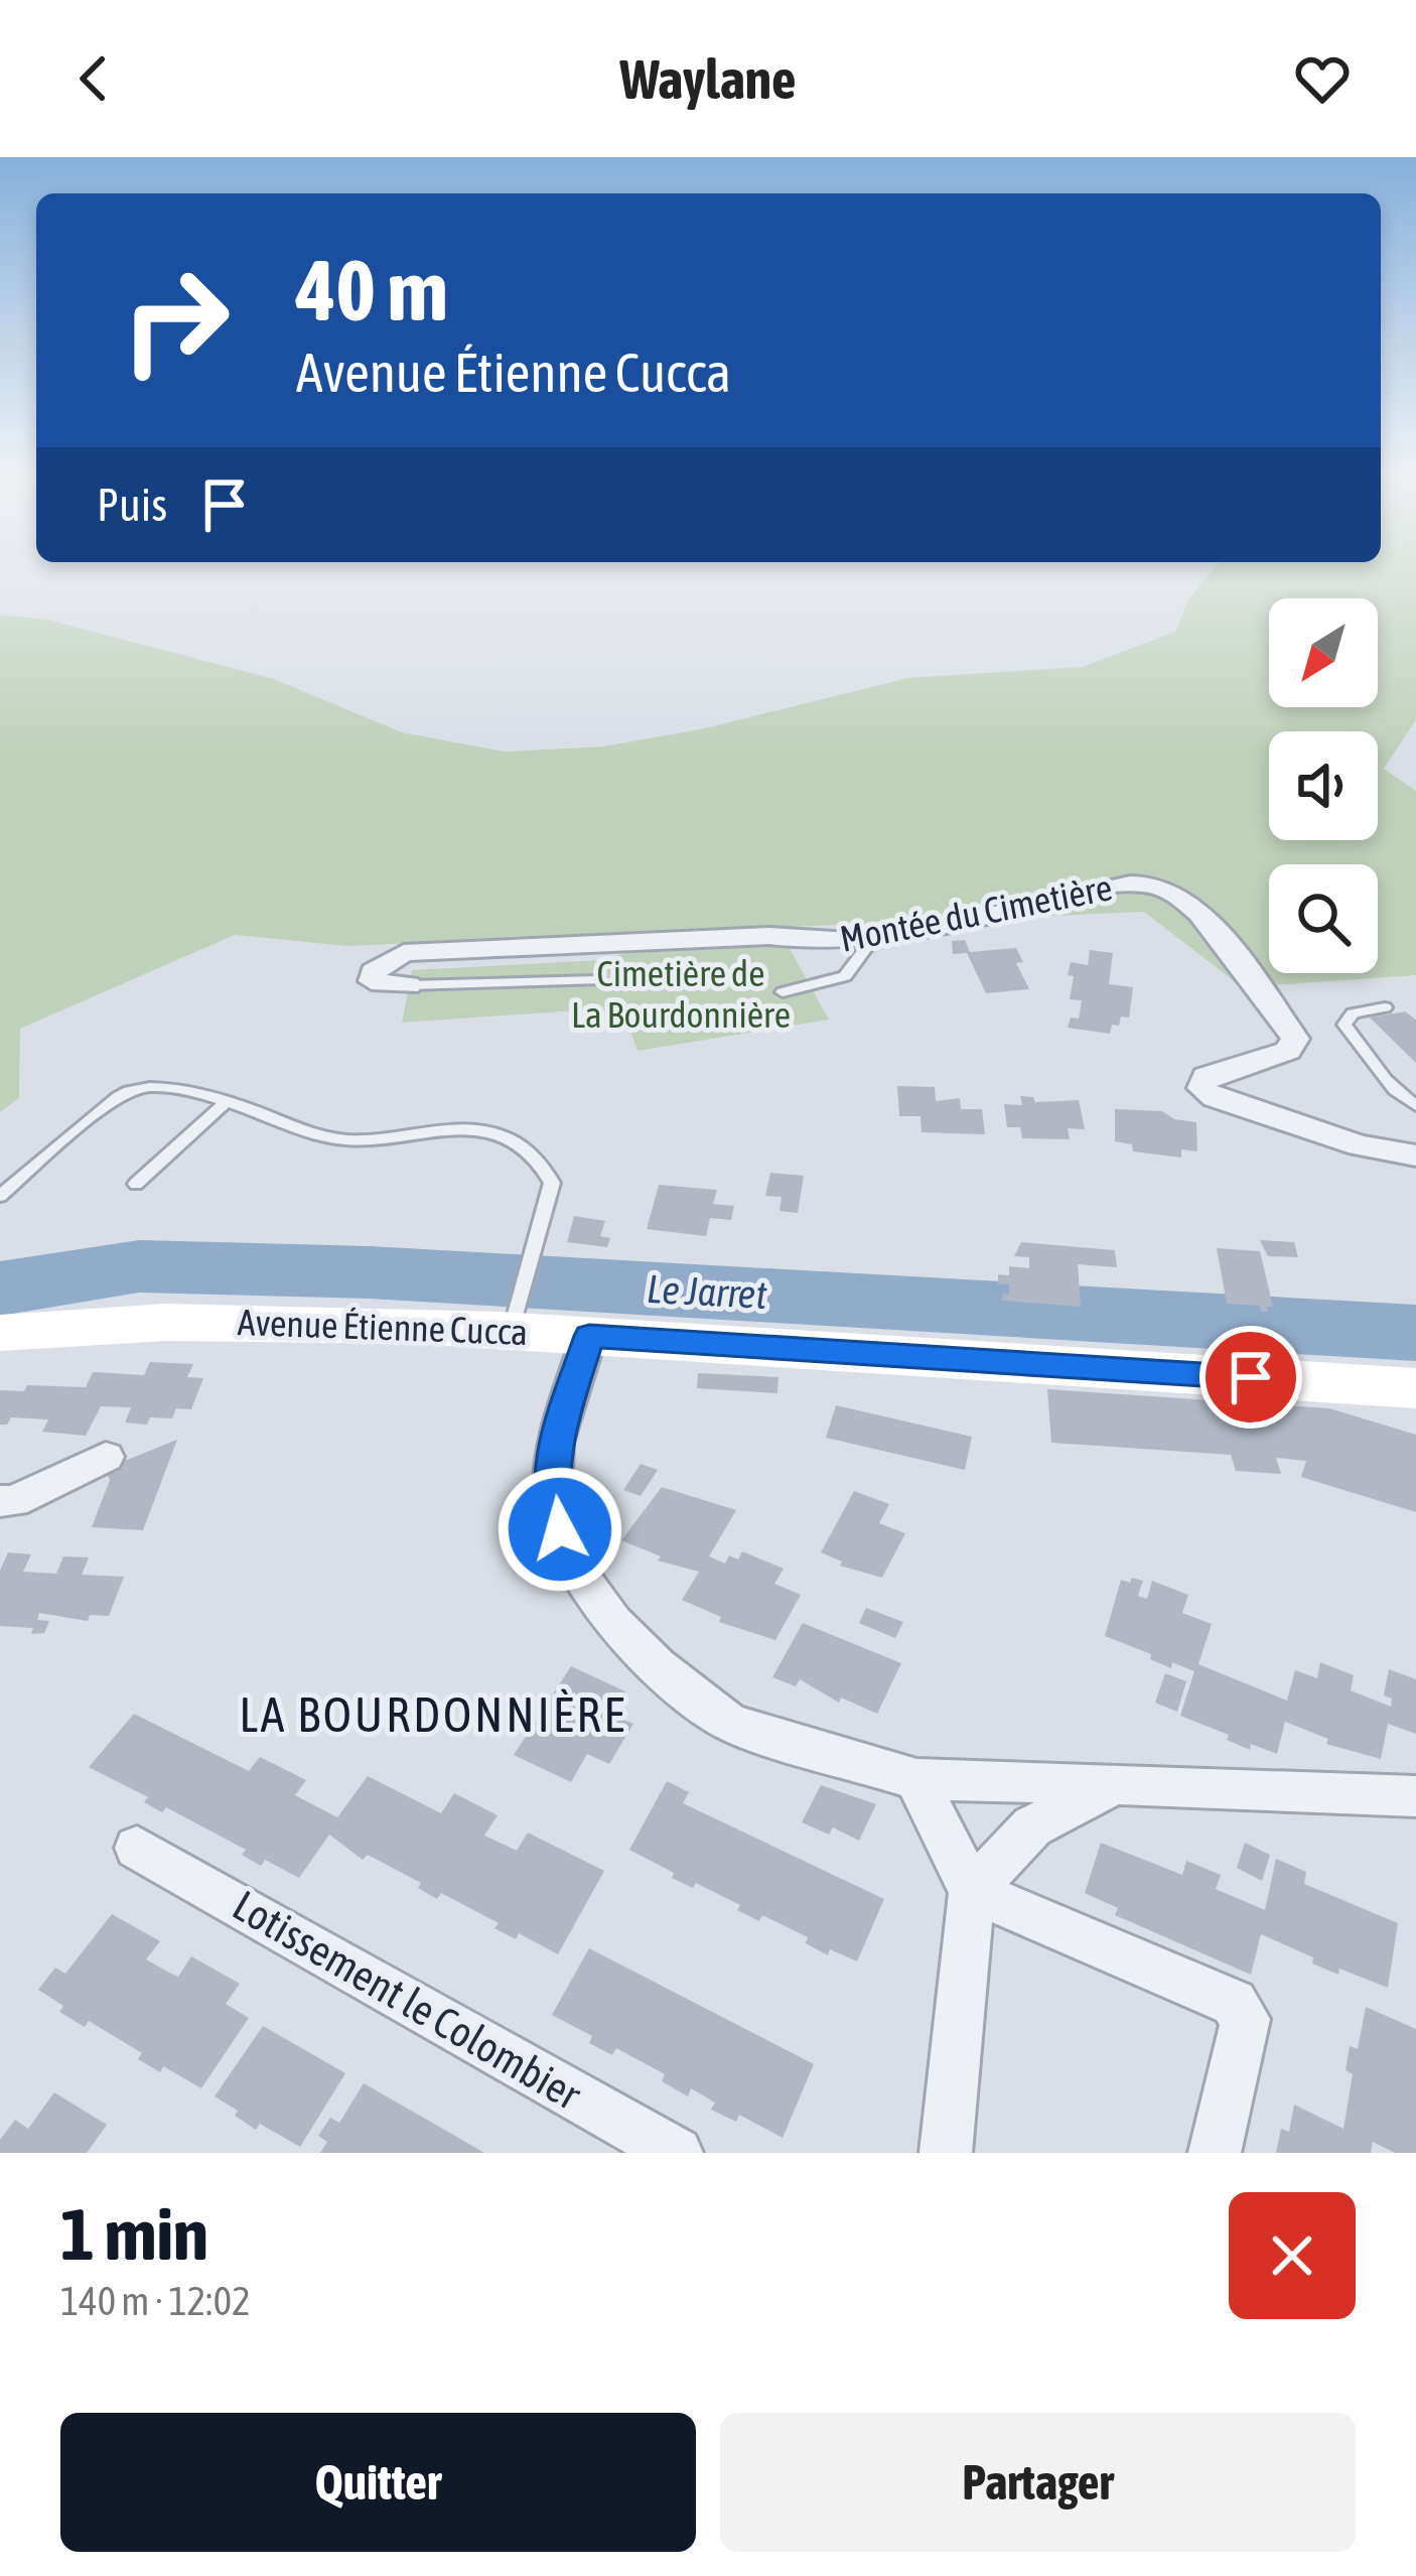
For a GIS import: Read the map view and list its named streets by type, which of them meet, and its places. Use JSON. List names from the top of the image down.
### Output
{
  "streets": {
    "main road": ["Avenue Étienne Cucca"],
    "street": ["Montée du Cimetière", "Lotissement le Colombier"]
  },
  "districts": ["LA BOURDONNIÈRE"],
  "water": ["Le Jarret"],
  "parks": ["Cimetière de La Bourdonnière"],
  "north": "bottom left",
  "page": {
    "header": "Waylane",
    "turn": ["40 m", "Avenue Étienne Cucca"],
    "then": "Puis",
    "heading": ["1 min", "140 m · 12:02"],
    "buttons": ["Quitter", "Partager"]
  }
}
